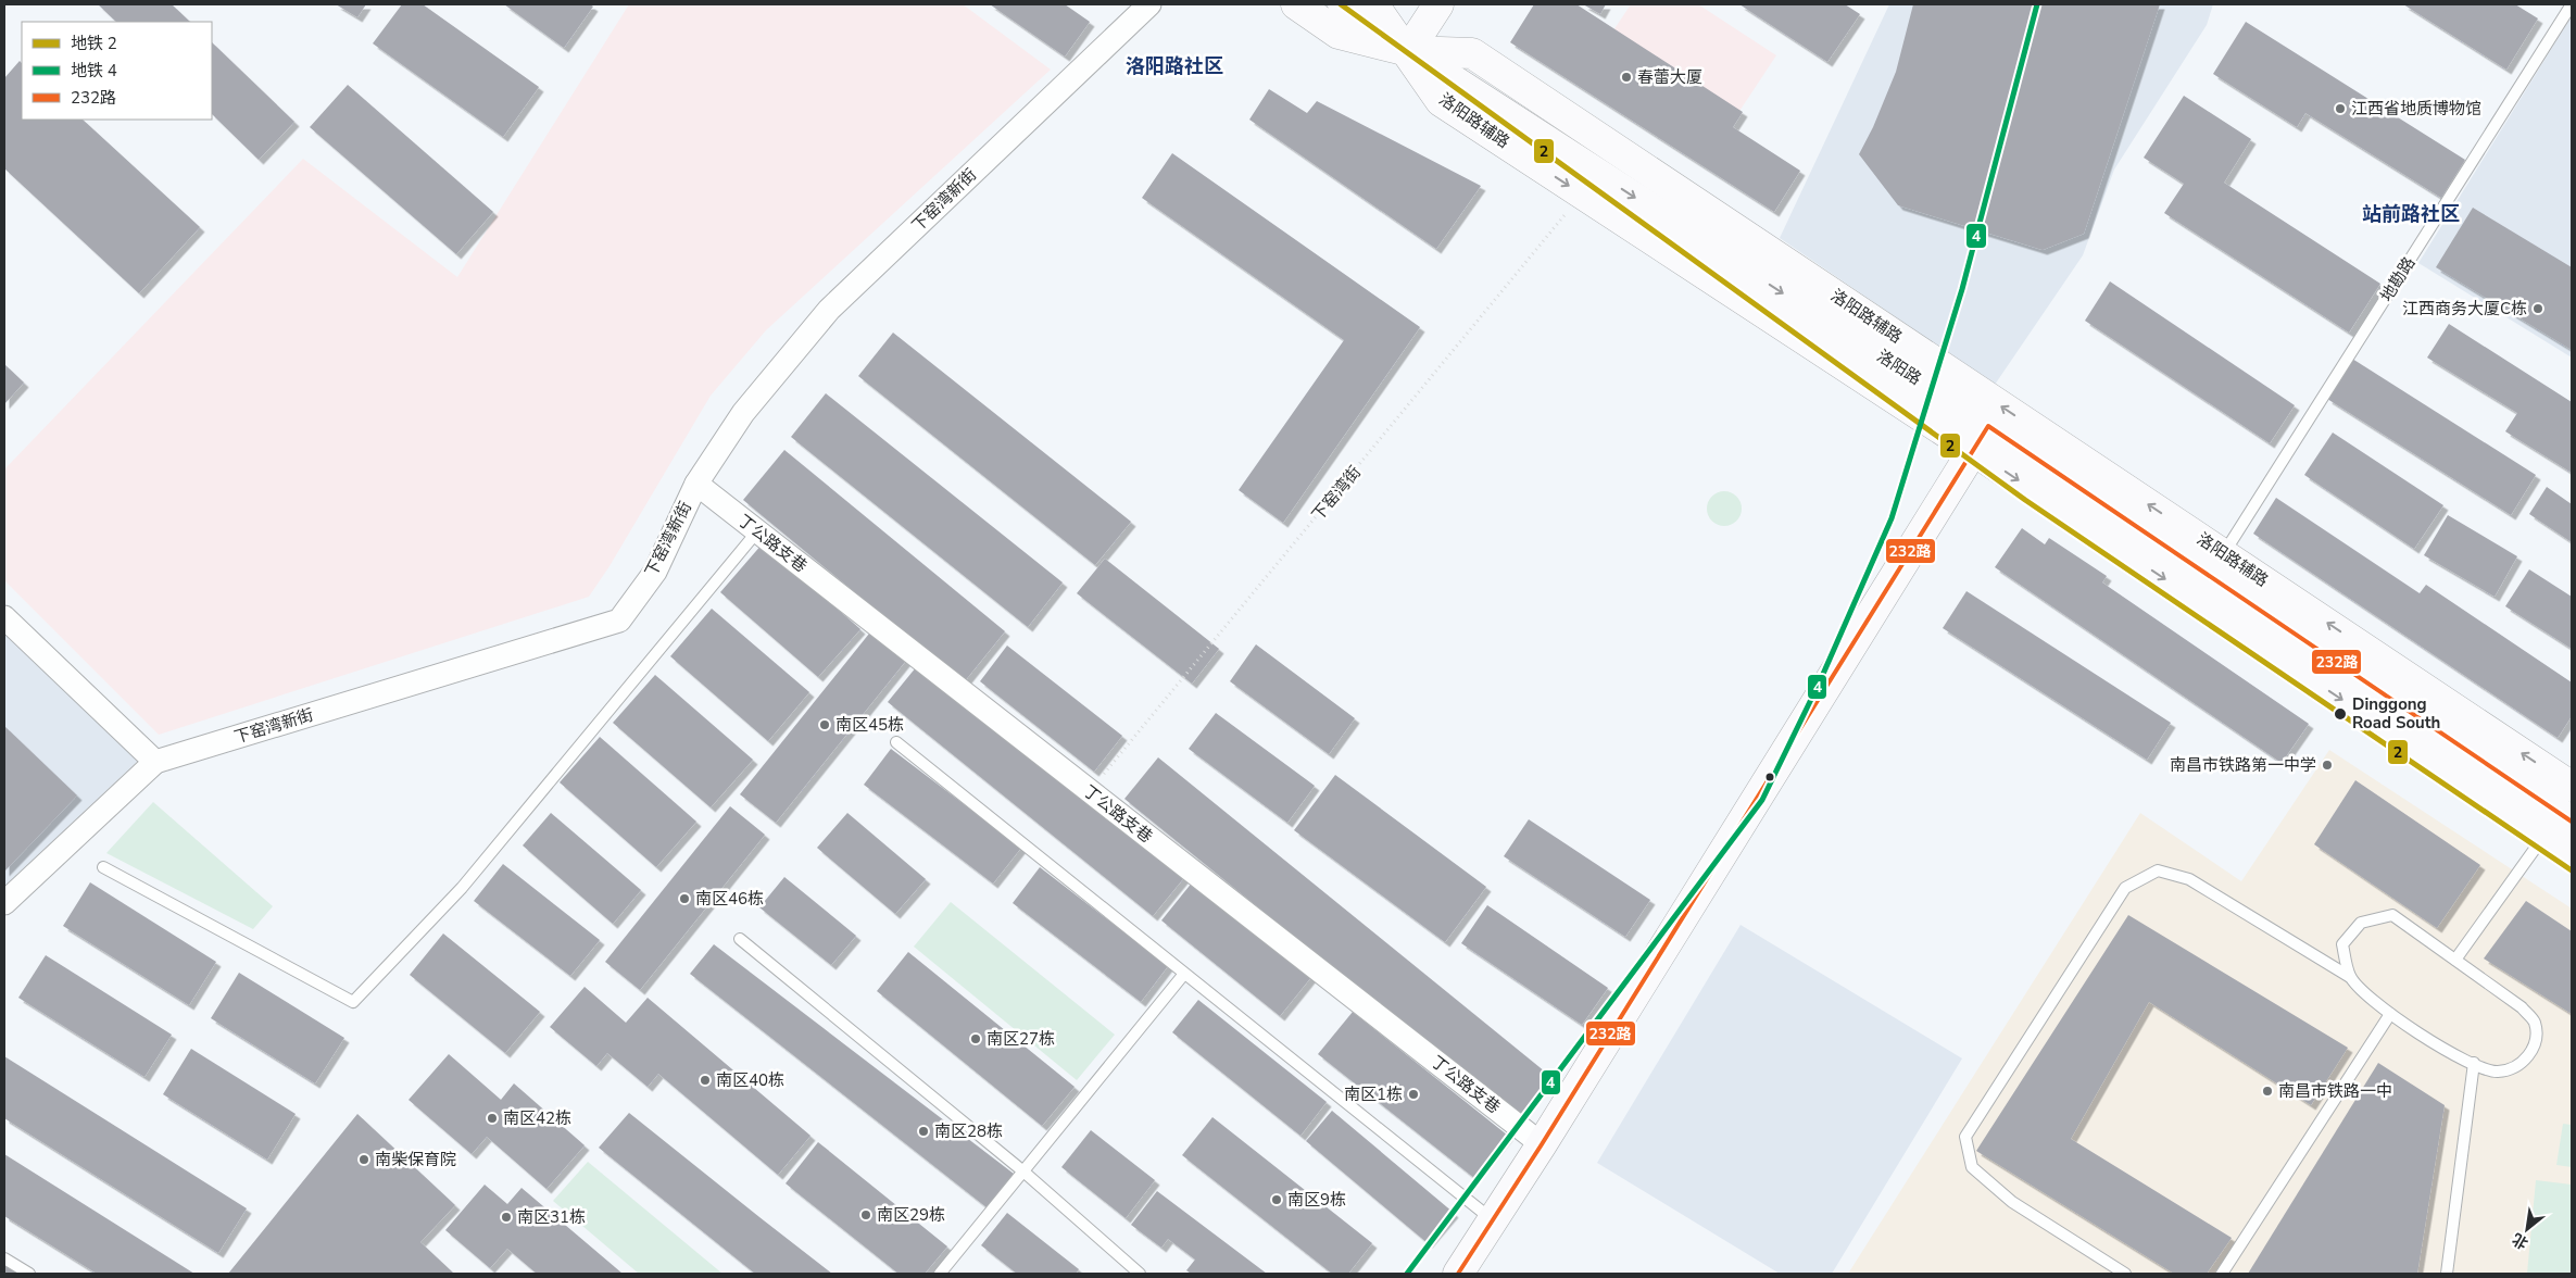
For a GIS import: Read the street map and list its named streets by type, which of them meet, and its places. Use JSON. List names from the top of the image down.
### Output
{
  "streets": {
    "street": [
      "洛阳路辅路",
      "下窑湾新街",
      "洛阳路",
      "丁公路支巷"
    ],
    "lane": ["地勘路"],
    "path": ["下窑湾街"]
  },
  "crossings": [
    ["洛阳路辅路", "地勘路"],
    ["洛阳路辅路", "洛阳路"],
    ["洛阳路辅路", "下窑湾街"],
    ["下窑湾新街", "丁公路支巷"],
    ["下窑湾街", "丁公路支巷"]
  ],
  "one_way": ["洛阳路"],
  "districts": ["洛阳路社区", "站前路社区"],
  "places": [
    "春蕾大厦",
    "江西省地质博物馆",
    "江西商务大厦C栋",
    "Dinggong Road South",
    "南区45栋",
    "南昌市铁路第一中学",
    "南区46栋",
    "南区27栋",
    "南区40栋",
    "南昌市铁路一中",
    "南区1栋",
    "南区42栋",
    "南区28栋",
    "南柴保育院",
    "南区9栋",
    "南区29栋",
    "南区31栋"
  ],
  "lines": ["metro line 2", "metro line 4", "transit line 232路"],
  "legend": ["地铁 2", "地铁 4", "232路"],
  "north": "bottom left"
}
